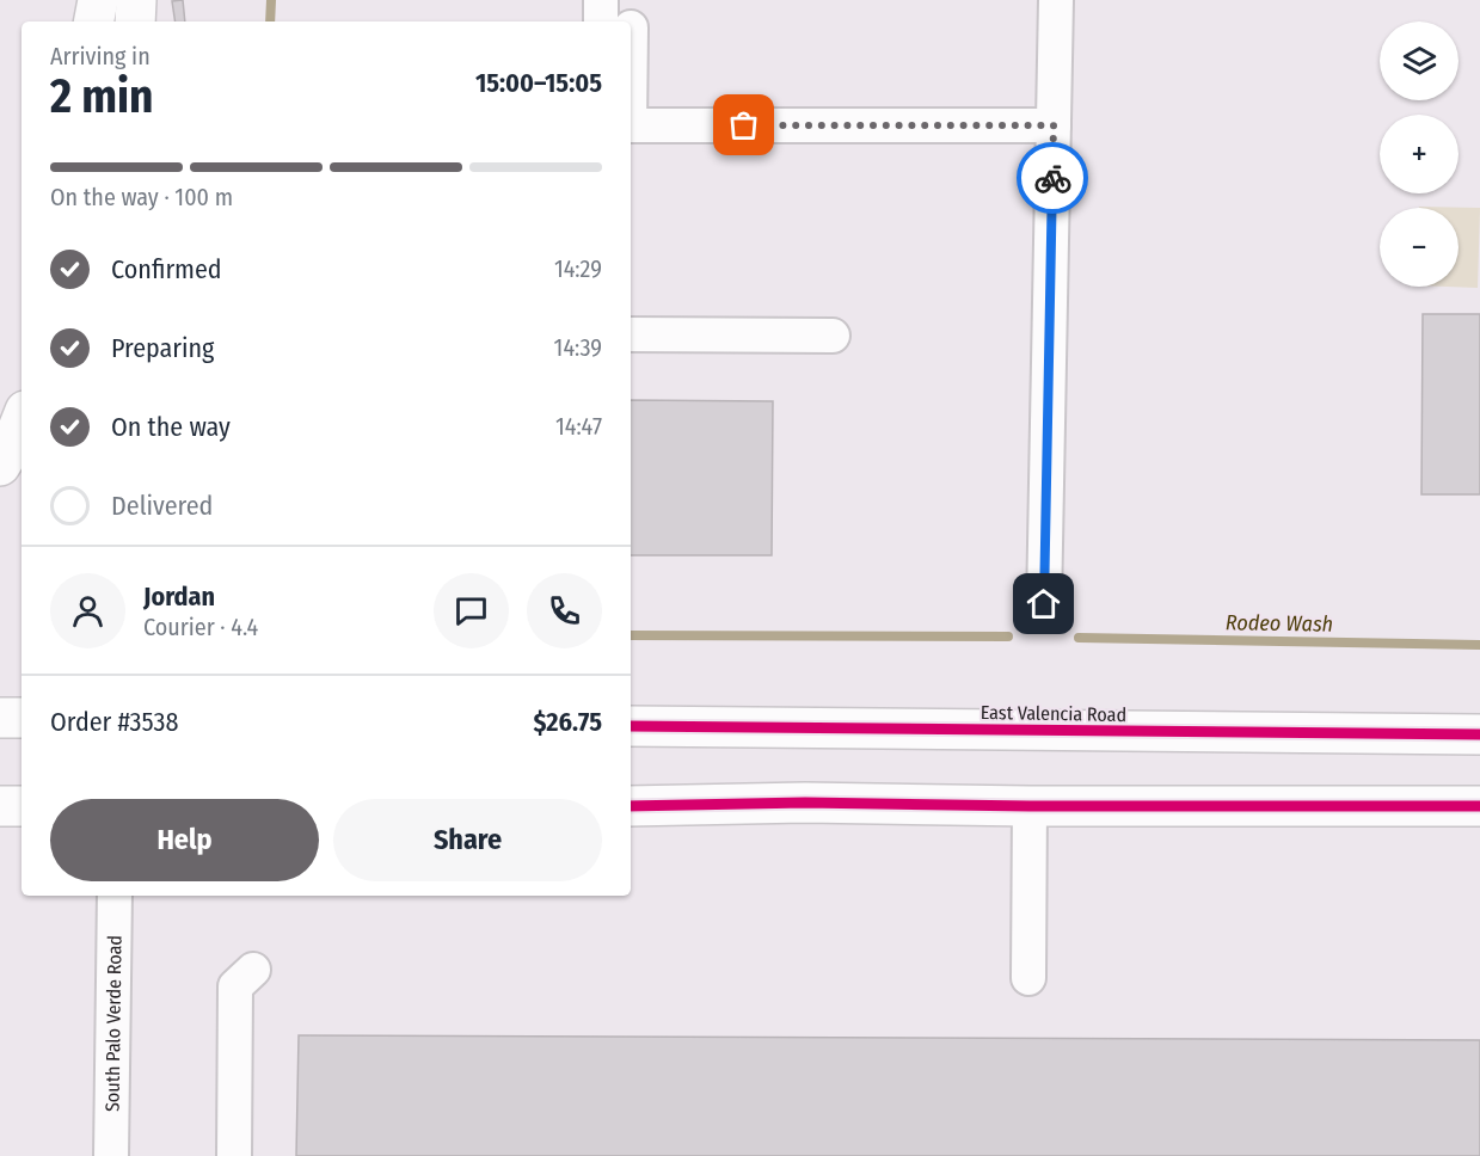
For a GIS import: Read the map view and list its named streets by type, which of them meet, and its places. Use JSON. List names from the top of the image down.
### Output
{
  "streets": {
    "main road": ["East Valencia Road"],
    "street": ["South Palo Verde Road"]
  },
  "water": ["Rodeo Wash"],
  "page": {
    "map_buttons": ["+", "−"],
    "heading": ["2 min", "Arriving in", "15:00–15:05"],
    "panel": [
      "Jordan",
      "Courier · 4.4",
      "Order #3538",
      "$26.75"
    ],
    "bar": "On the way · 100 m",
    "list": [
      ["Confirmed", "14:29"],
      ["Preparing", "14:39"],
      ["On the way", "14:47"],
      "Delivered"
    ],
    "buttons": ["Help", "Share"]
  }
}
